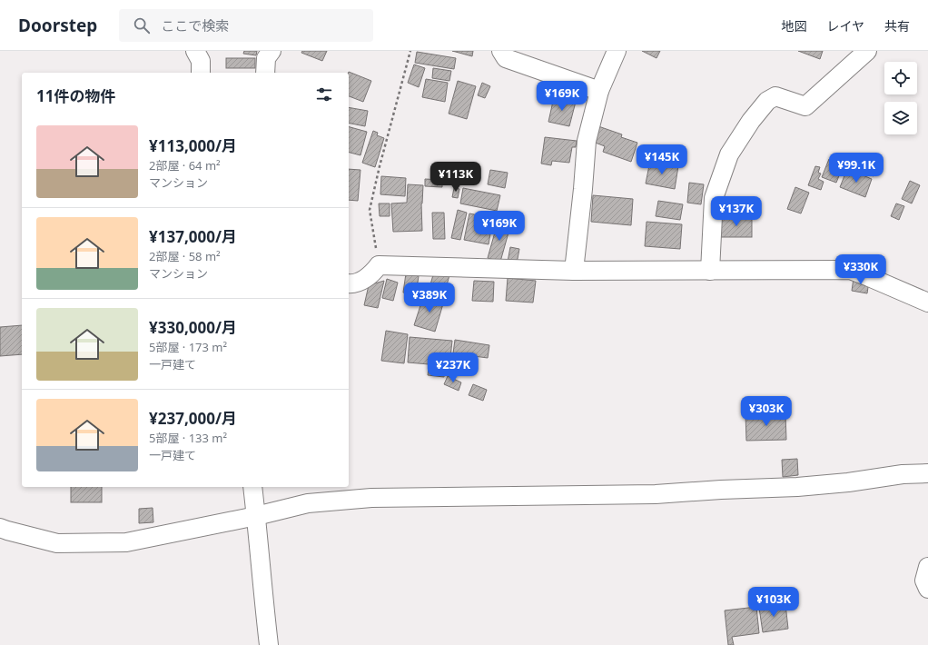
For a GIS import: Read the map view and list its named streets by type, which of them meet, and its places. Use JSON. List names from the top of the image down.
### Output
{
  "page": {
    "header": "Doorstep",
    "search": "ここで検索",
    "nav": ["地図", "レイヤ", "共有"],
    "heading": "11件の物件",
    "price": [
      "¥169K",
      "¥145K",
      "¥99.1K",
      "¥113K",
      "¥137K",
      "¥169K",
      "¥330K",
      "¥389K",
      "¥237K",
      "¥303K",
      "¥103K"
    ],
    "list": [
      {
        "name": "¥113,000/月",
        "note": "2部屋 · 64 m² · マンション"
      },
      {
        "name": "¥137,000/月",
        "note": "2部屋 · 58 m² · マンション"
      },
      {
        "name": "¥330,000/月",
        "note": "5部屋 · 173 m² · 一戸建て"
      },
      {
        "name": "¥237,000/月",
        "note": "5部屋 · 133 m² · 一戸建て"
      }
    ]
  }
}
